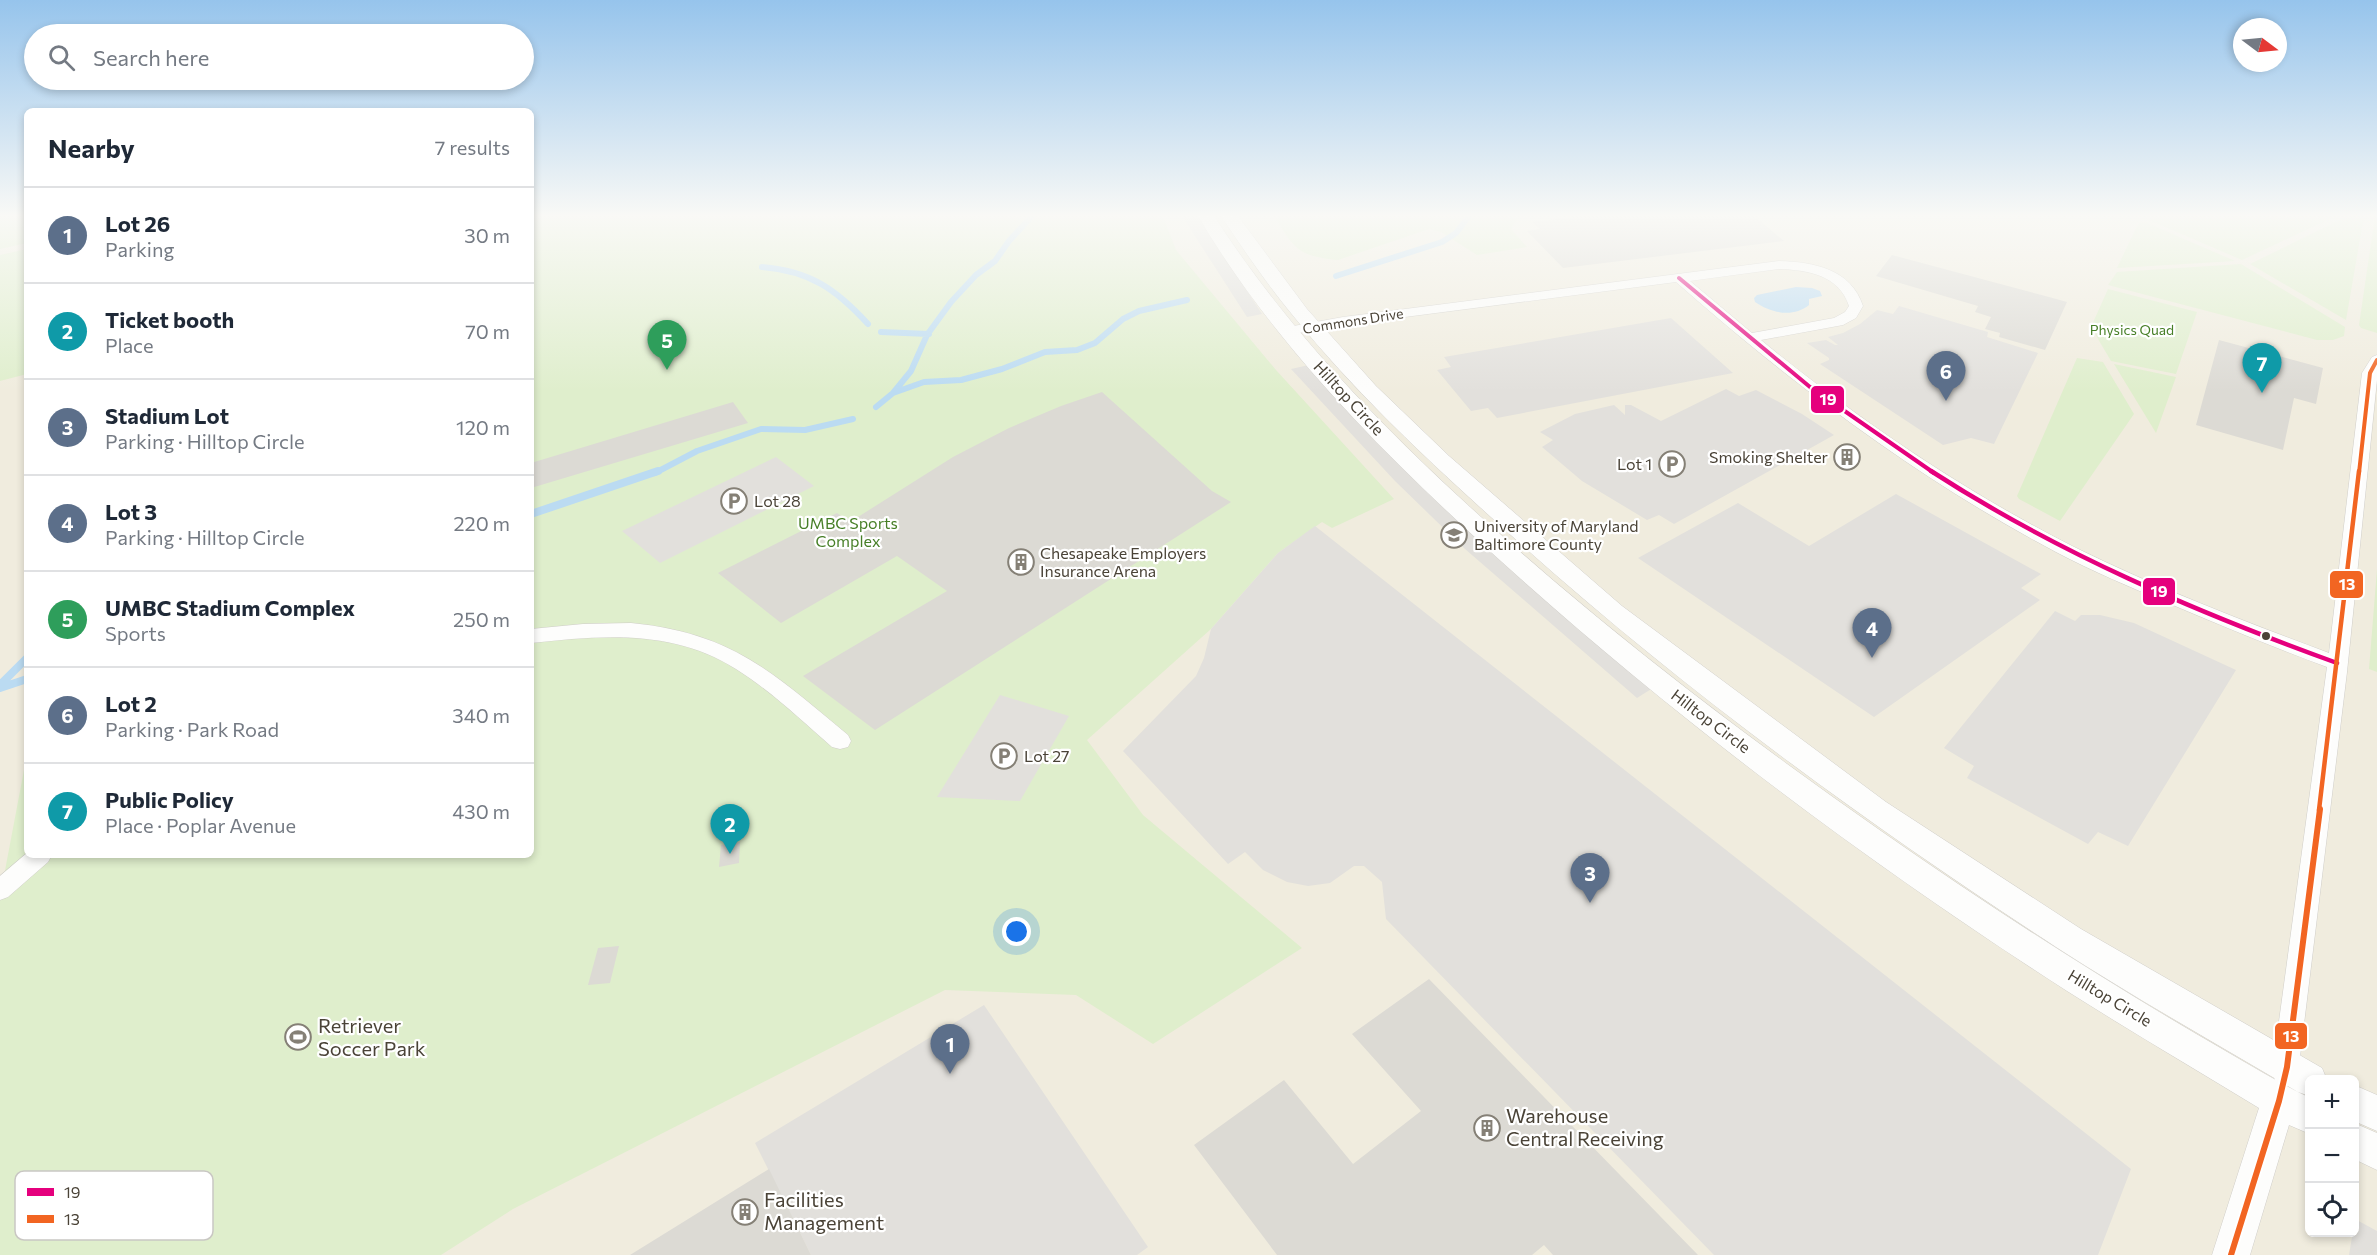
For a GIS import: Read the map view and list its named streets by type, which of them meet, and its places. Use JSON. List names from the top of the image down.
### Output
{
  "streets": {
    "street": ["Commons Drive", "Hilltop Circle"]
  },
  "crossings": [
    ["Commons Drive", "Hilltop Circle"]
  ],
  "parks": ["Physics Quad", "UMBC Sports Complex"],
  "places": {
    "building": [
      "Smoking Shelter",
      "Chesapeake Employers Insurance Arena",
      "Warehouse Central Receiving",
      "Facilities Management"
    ],
    "parking": ["Lot 1", "Lot 28", "Lot 27"],
    "school or university": ["University of Maryland Baltimore County"],
    "sports": ["Retriever Soccer Park"]
  },
  "lines": ["transit line 19", "transit line 13"],
  "legend": ["19", "13"],
  "north": "right",
  "page": {
    "search": "Search here",
    "heading": ["Nearby", "7 results"],
    "list": [
      {
        "mark": "1",
        "name": "Lot 26",
        "note": "Parking",
        "value": "30 m"
      },
      {
        "mark": "2",
        "name": "Ticket booth",
        "note": "Place",
        "value": "70 m"
      },
      {
        "mark": "3",
        "name": "Stadium Lot",
        "note": "Parking · Hilltop Circle",
        "value": "120 m"
      },
      {
        "mark": "4",
        "name": "Lot 3",
        "note": "Parking · Hilltop Circle",
        "value": "220 m"
      },
      {
        "mark": "5",
        "name": "UMBC Stadium Complex",
        "note": "Sports",
        "value": "250 m"
      },
      {
        "mark": "6",
        "name": "Lot 2",
        "note": "Parking · Park Road",
        "value": "340 m"
      },
      {
        "mark": "7",
        "name": "Public Policy",
        "note": "Place · Poplar Avenue",
        "value": "430 m"
      }
    ],
    "pins": [
      "5",
      "7",
      "6",
      "4",
      "2",
      "3",
      "1"
    ],
    "map_buttons": ["+", "−"]
  }
}
